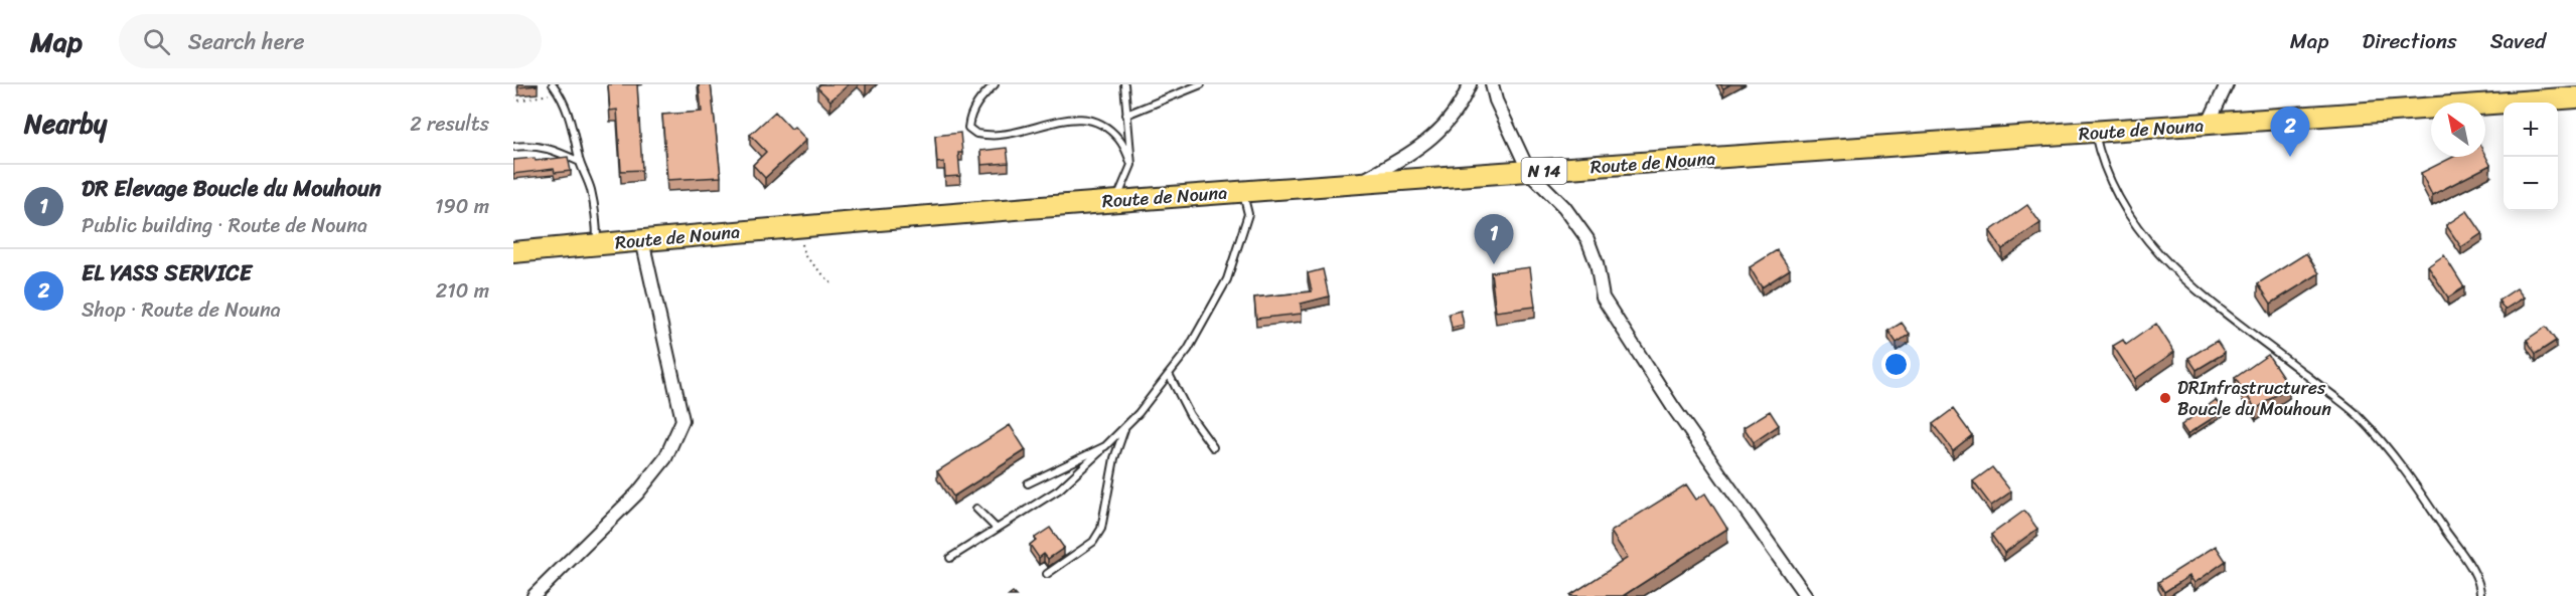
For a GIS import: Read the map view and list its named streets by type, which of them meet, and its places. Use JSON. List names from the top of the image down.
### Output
{
  "streets": {
    "main road": ["Route de Nouna", "N 14"]
  },
  "places": ["DRInfrastructures Boucle du Mouhoun"],
  "north": "top left",
  "page": {
    "header": "Map",
    "search": "Search here",
    "nav": ["Map", "Directions", "Saved"],
    "heading": ["Nearby", "2 results"],
    "map_buttons": ["+", "−"],
    "pins": ["2", "1"],
    "list": [
      {
        "mark": "1",
        "name": "DR Elevage Boucle du Mouhoun",
        "note": "Public building · Route de Nouna",
        "value": "190 m"
      },
      {
        "mark": "2",
        "name": "EL YASS SERVICE",
        "note": "Shop · Route de Nouna",
        "value": "210 m"
      }
    ]
  }
}
